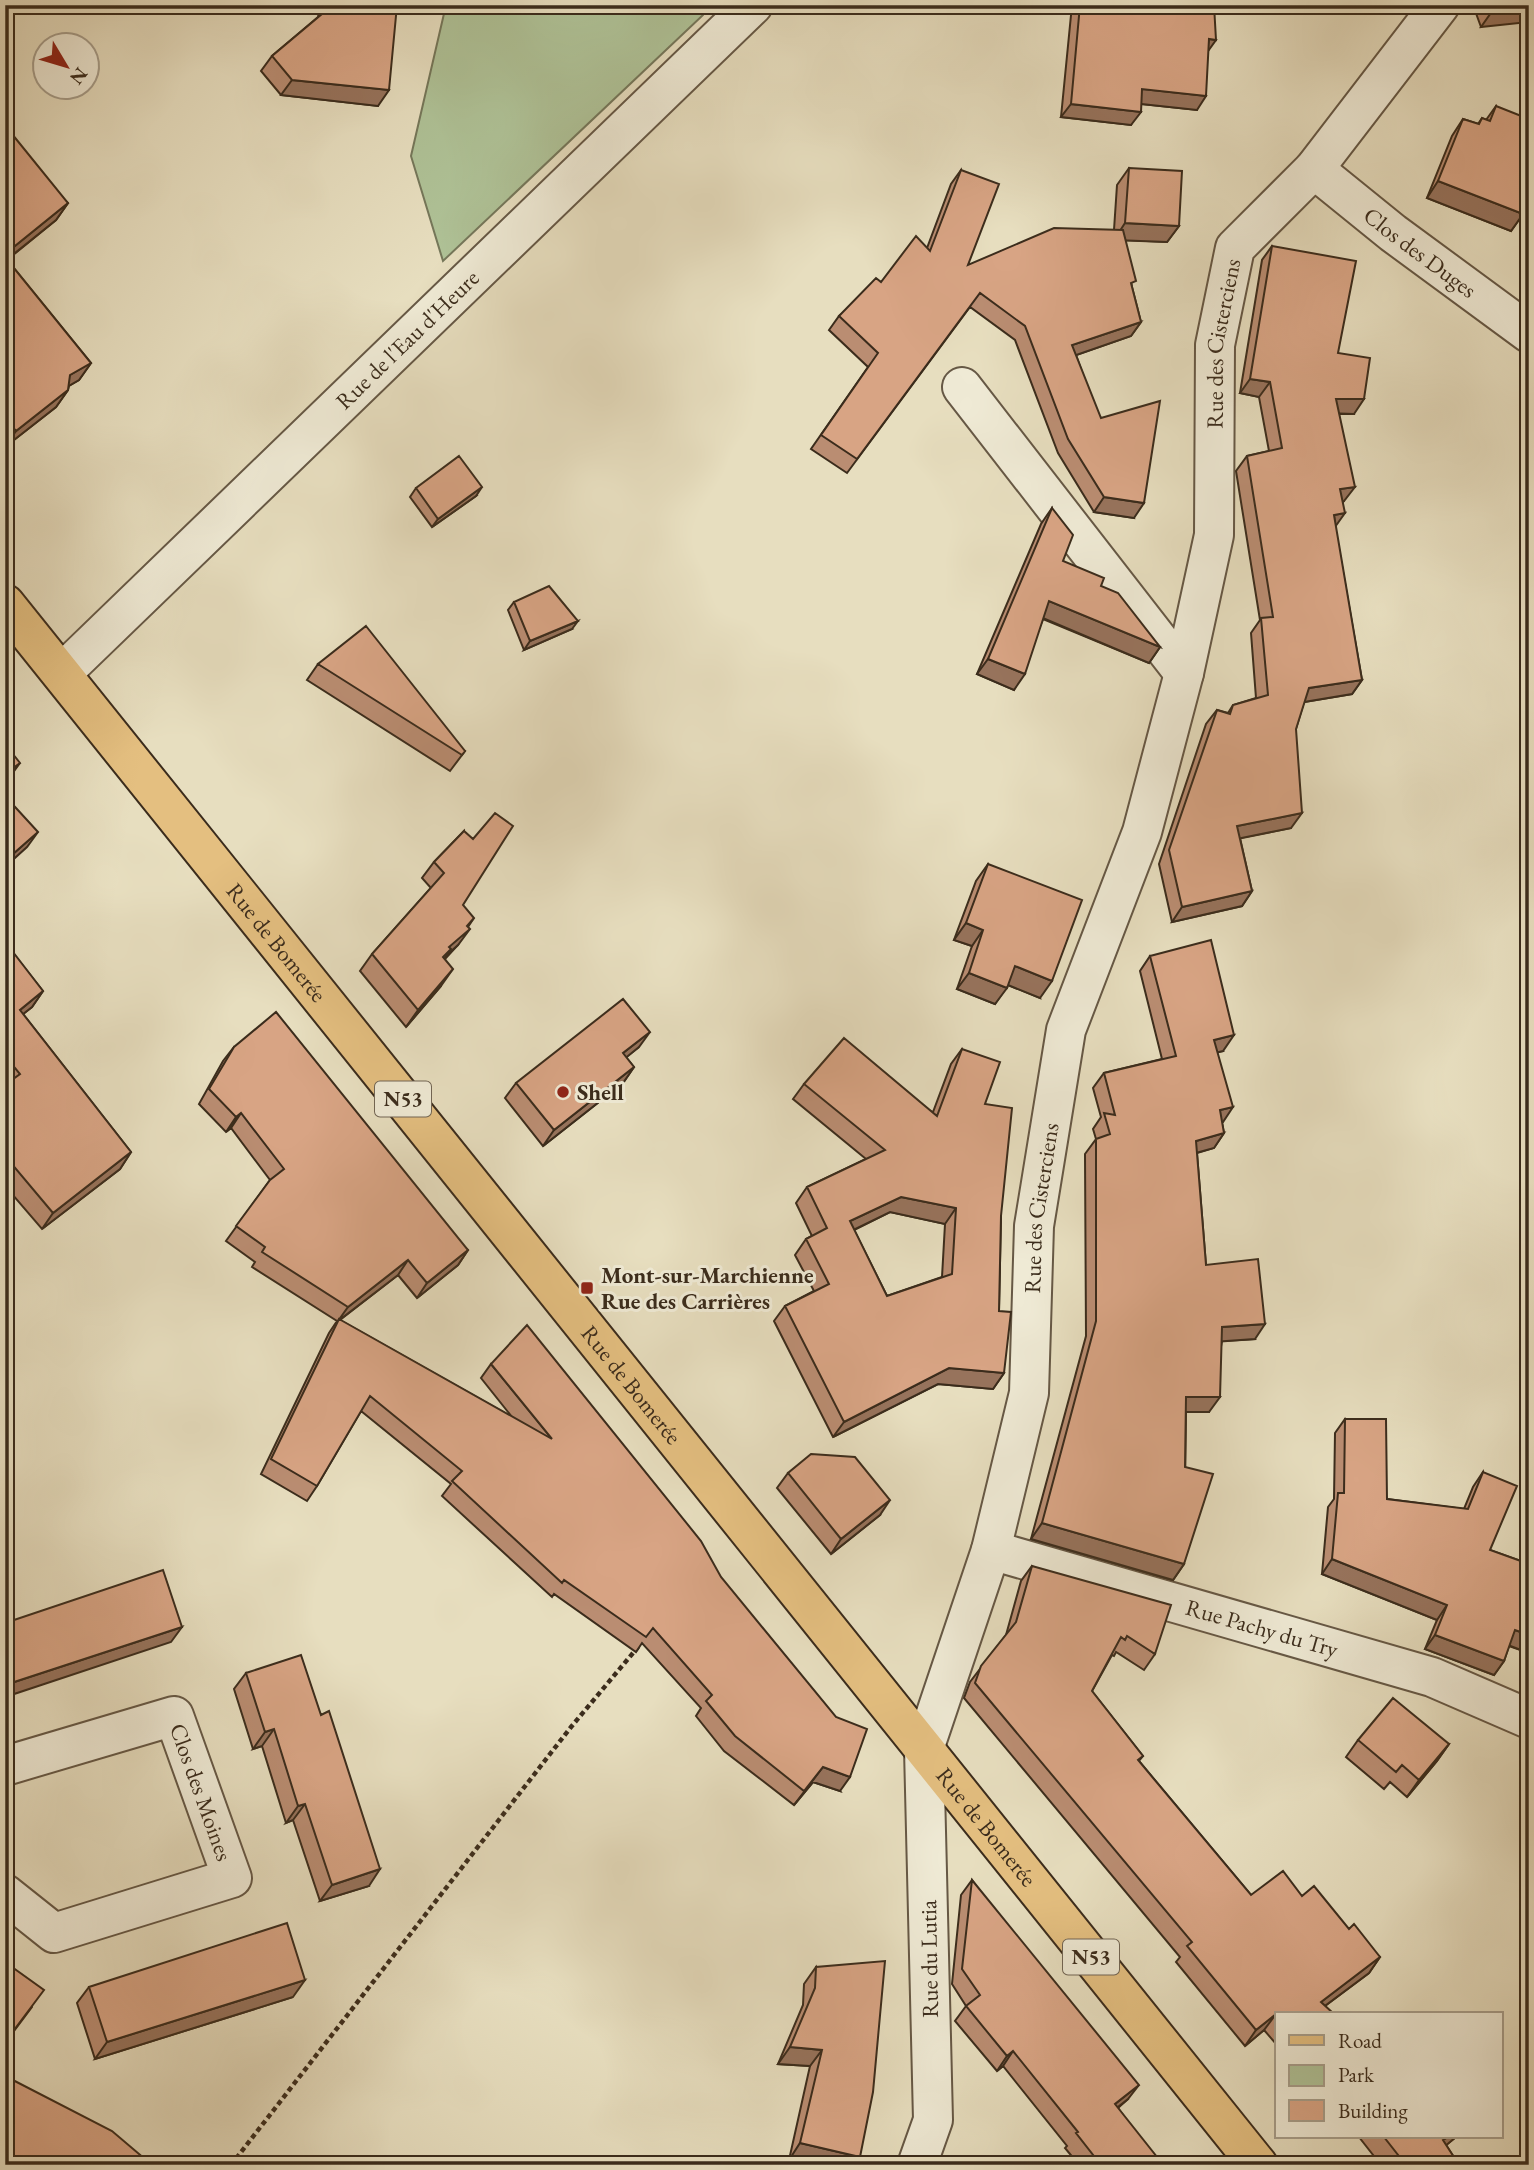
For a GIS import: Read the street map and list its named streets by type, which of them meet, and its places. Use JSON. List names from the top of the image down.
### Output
{
  "streets": {
    "main road": ["Rue de Bomerée", "N53"],
    "street": [
      "Clos des Duges",
      "Rue de l'Eau d'Heure",
      "Rue des Cisterciens",
      "Rue Pachy du Try",
      "Clos des Moines",
      "Rue du Lutia"
    ]
  },
  "crossings": [
    ["Clos des Duges", "Rue des Cisterciens"],
    ["Rue de l'Eau d'Heure", "Rue de Bomerée"],
    ["Rue des Cisterciens", "Rue de Bomerée"],
    ["Rue des Cisterciens", "Rue Pachy du Try"],
    ["Rue des Cisterciens", "Rue du Lutia"],
    ["Rue de Bomerée", "Rue du Lutia"]
  ],
  "places": {
    "other": ["Shell"],
    "transit": ["Mont-sur-Marchienne Rue des Carrières"]
  },
  "legend": ["Road", "Park", "Building"],
  "north": "bottom right"
}
